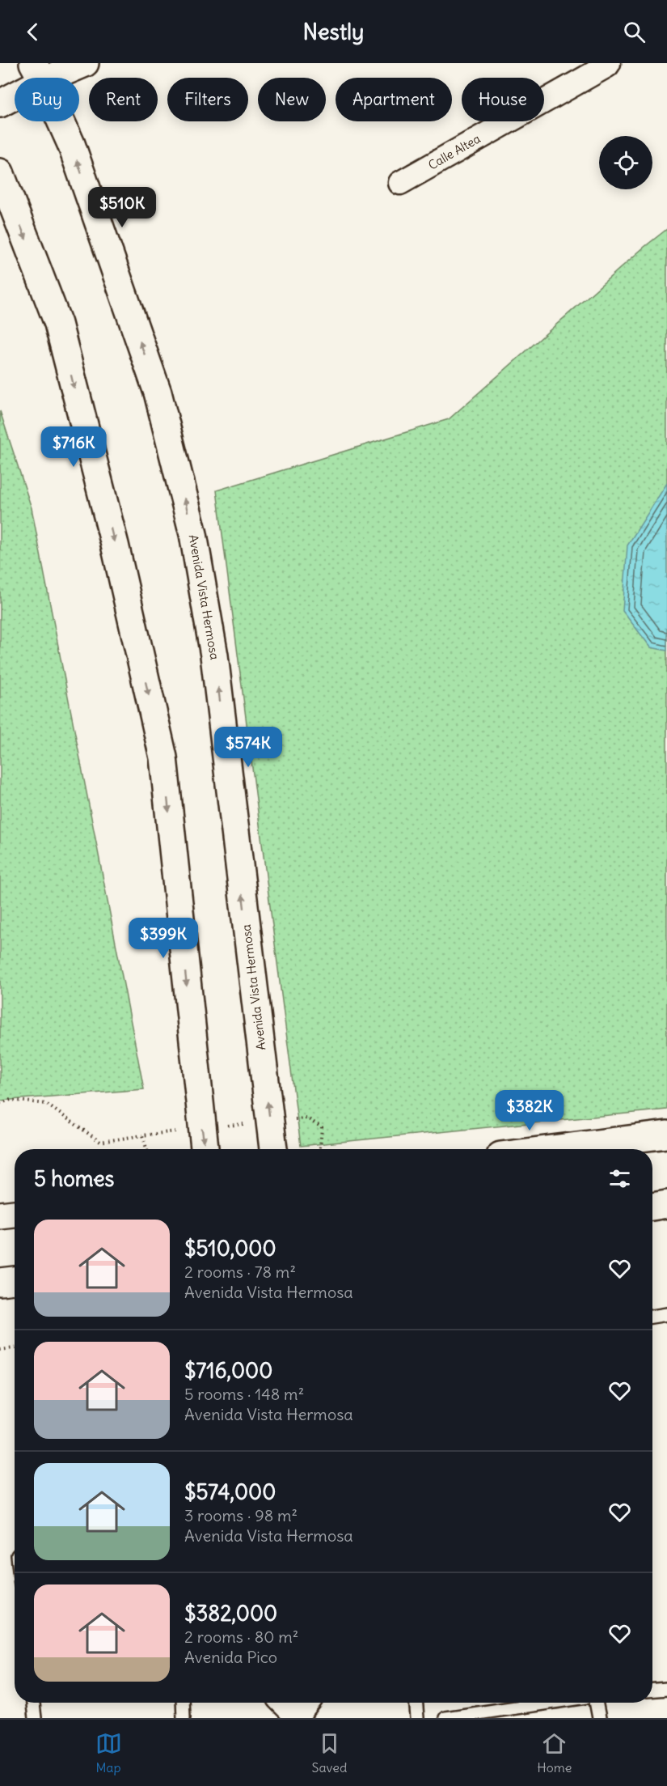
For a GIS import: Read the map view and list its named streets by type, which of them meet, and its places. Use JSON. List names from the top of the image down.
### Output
{
  "streets": {
    "main road": ["Avenida Vista Hermosa"],
    "street": ["Calle Altea"]
  },
  "page": {
    "header": "Nestly",
    "chip": [
      "Buy",
      "Rent",
      "Filters",
      "New",
      "Apartment",
      "House"
    ],
    "price": [
      "$510K",
      "$716K",
      "$574K",
      "$399K",
      "$382K"
    ],
    "heading": "5 homes",
    "list": [
      {
        "name": "$510,000",
        "note": "2 rooms · 78 m² · Avenida Vista Hermosa"
      },
      {
        "name": "$716,000",
        "note": "5 rooms · 148 m² · Avenida Vista Hermosa"
      },
      {
        "name": "$574,000",
        "note": "3 rooms · 98 m² · Avenida Vista Hermosa"
      },
      {
        "name": "$382,000",
        "note": "2 rooms · 80 m² · Avenida Pico"
      }
    ],
    "tabs": ["Map", "Saved", "Home"]
  }
}
